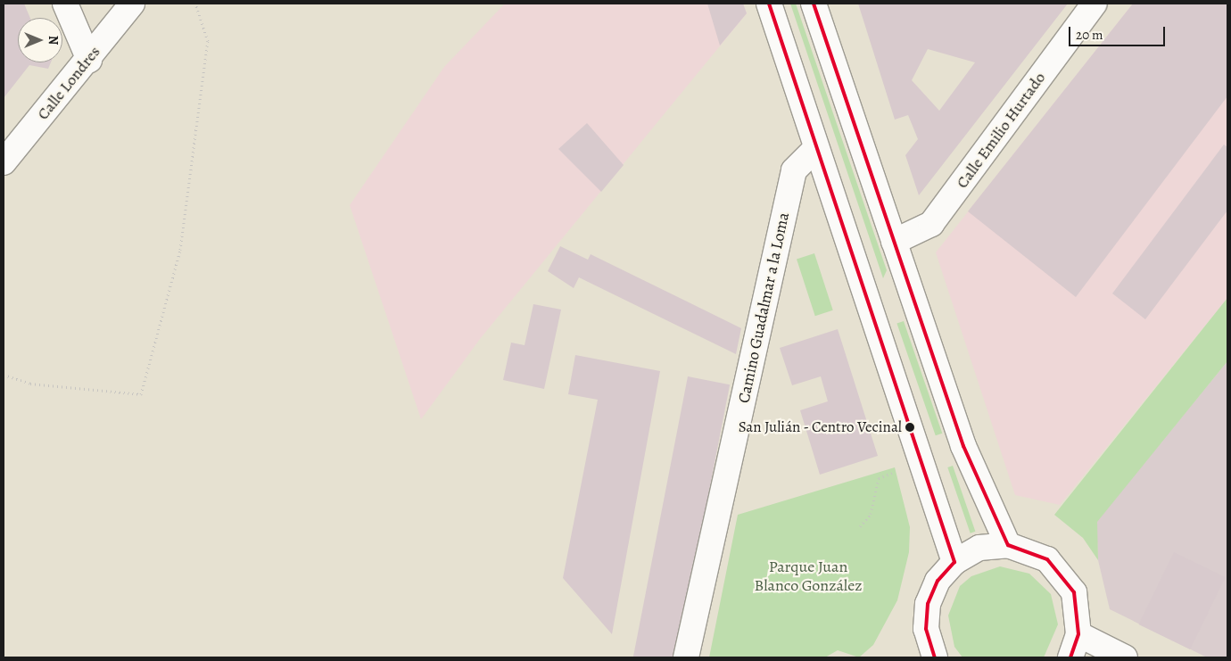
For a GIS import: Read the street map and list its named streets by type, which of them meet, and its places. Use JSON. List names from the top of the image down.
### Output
{
  "streets": {
    "street": ["Calle Londres", "Calle Emilio Hurtado", "Camino Guadalmar a la Loma"]
  },
  "parks": ["Parque Juan Blanco González"],
  "places": ["San Julián - Centro Vecinal"],
  "scale_bar": "20 m",
  "north": "right"
}
